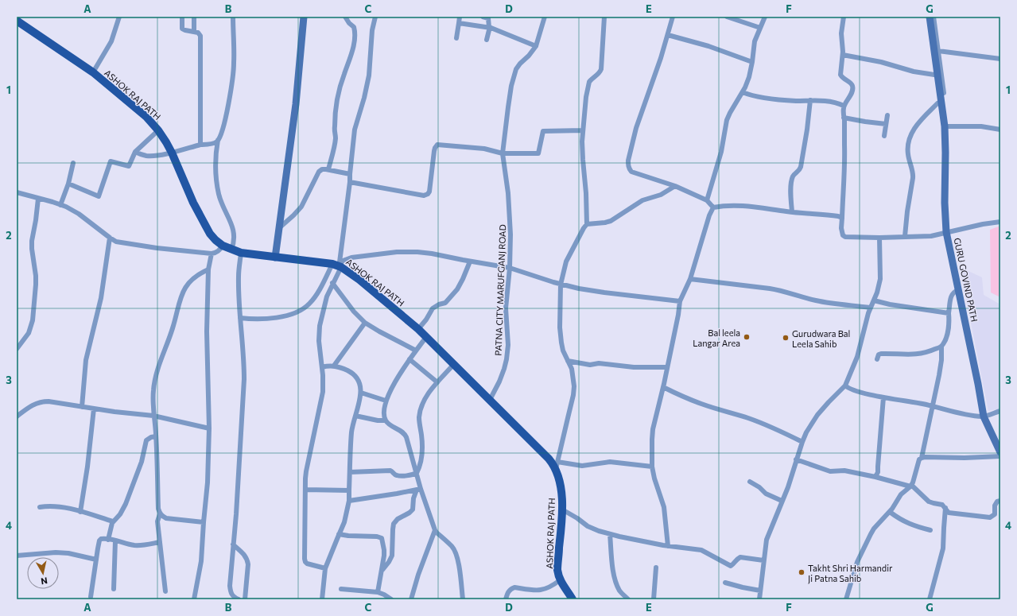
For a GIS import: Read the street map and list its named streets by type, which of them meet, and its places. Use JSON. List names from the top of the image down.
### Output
{
  "streets": {
    "main road": ["ASHOK RAJ PATH"],
    "street": ["GURU GOVIND PATH", "PATNA CITY MARUFGANJ ROAD"]
  },
  "crossings": [
    ["ASHOK RAJ PATH", "PATNA CITY MARUFGANJ ROAD"]
  ],
  "places": ["Bal leela Langar Area", "Gurudwara Bal Leela Sahib", "Takht Shri Harmandir Ji Patna Sahib"],
  "north": "bottom",
  "grid": {
    "columns": [
      "A",
      "B",
      "C",
      "D",
      "E",
      "F",
      "G"
    ],
    "rows": [
      "1",
      "2",
      "3",
      "4"
    ]
  }
}
